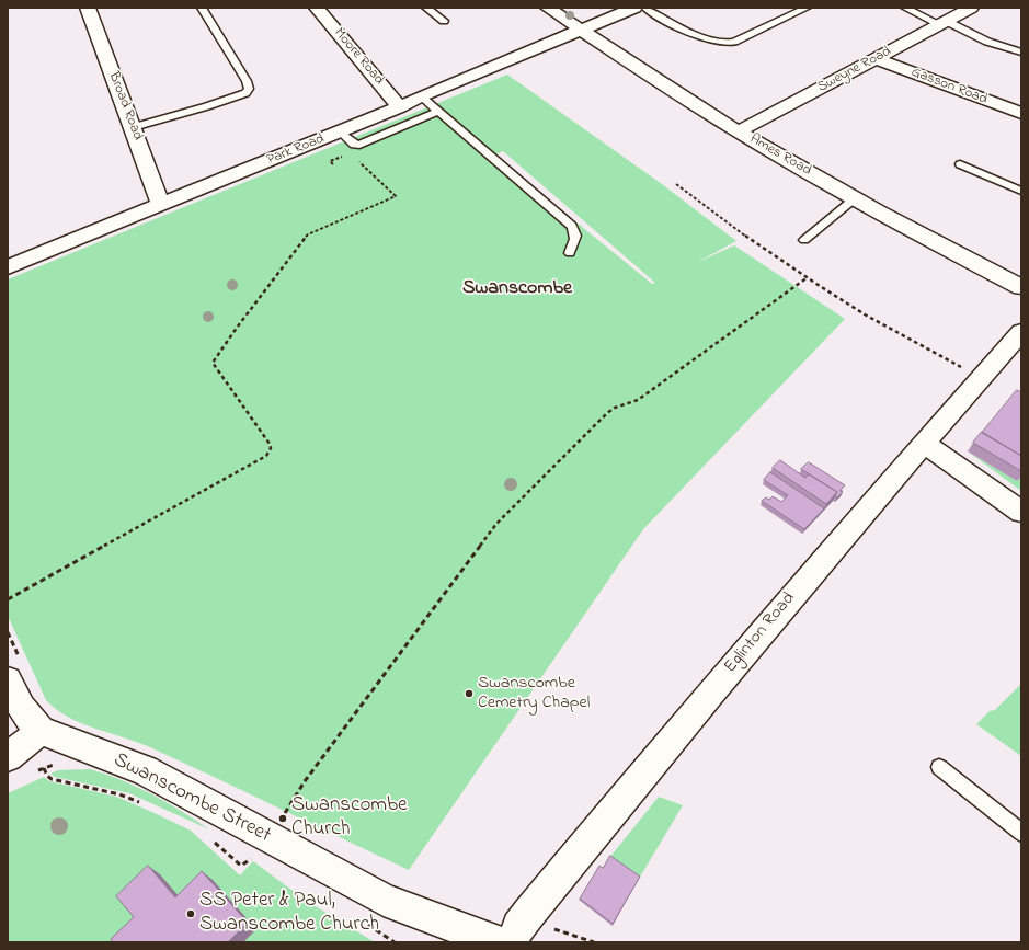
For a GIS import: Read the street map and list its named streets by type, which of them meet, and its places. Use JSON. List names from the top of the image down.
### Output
{
  "streets": {
    "street": [
      "Moore Road",
      "Sweyne Road",
      "Gasson Road",
      "Broad Road",
      "Park Road",
      "Ames Road",
      "Eglinton Road",
      "Swanscombe Street"
    ]
  },
  "crossings": [
    ["Moore Road", "Park Road"],
    ["Sweyne Road", "Gasson Road"],
    ["Sweyne Road", "Ames Road"],
    ["Broad Road", "Park Road"],
    ["Park Road", "Ames Road"]
  ],
  "districts": ["Swanscombe"],
  "places": ["Swanscombe Cemetry Chapel", "Swanscombe Church", "SS Peter & Paul, Swanscombe Church"]
}
